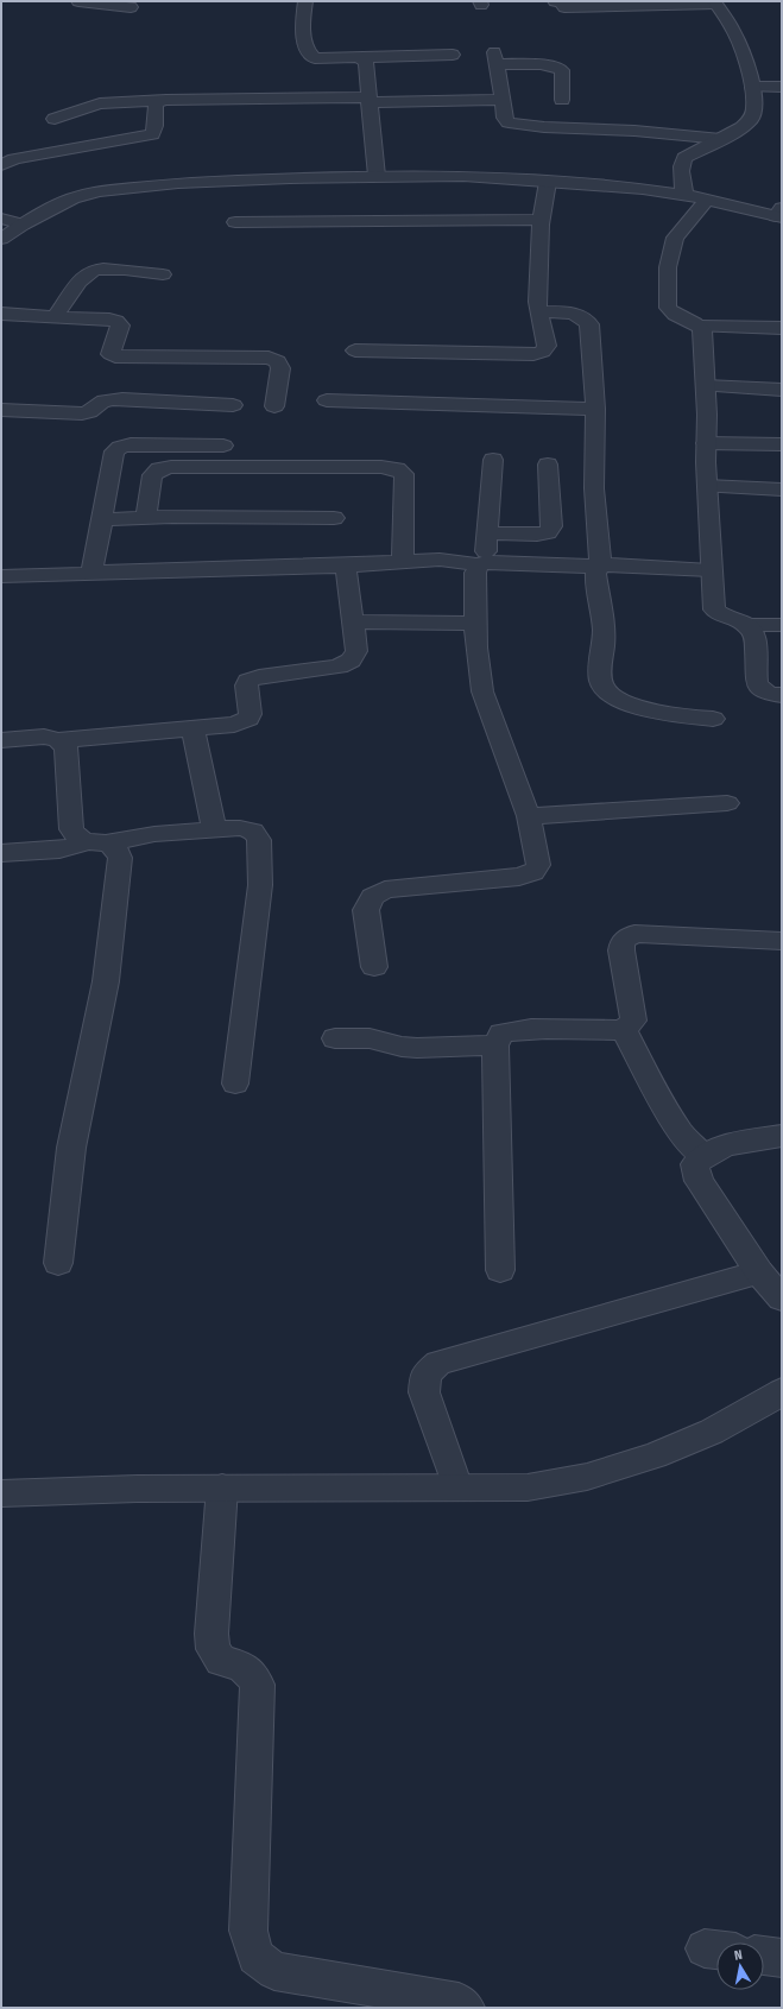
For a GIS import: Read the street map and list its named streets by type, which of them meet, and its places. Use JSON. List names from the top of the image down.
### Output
{
  "north": "top"
}
